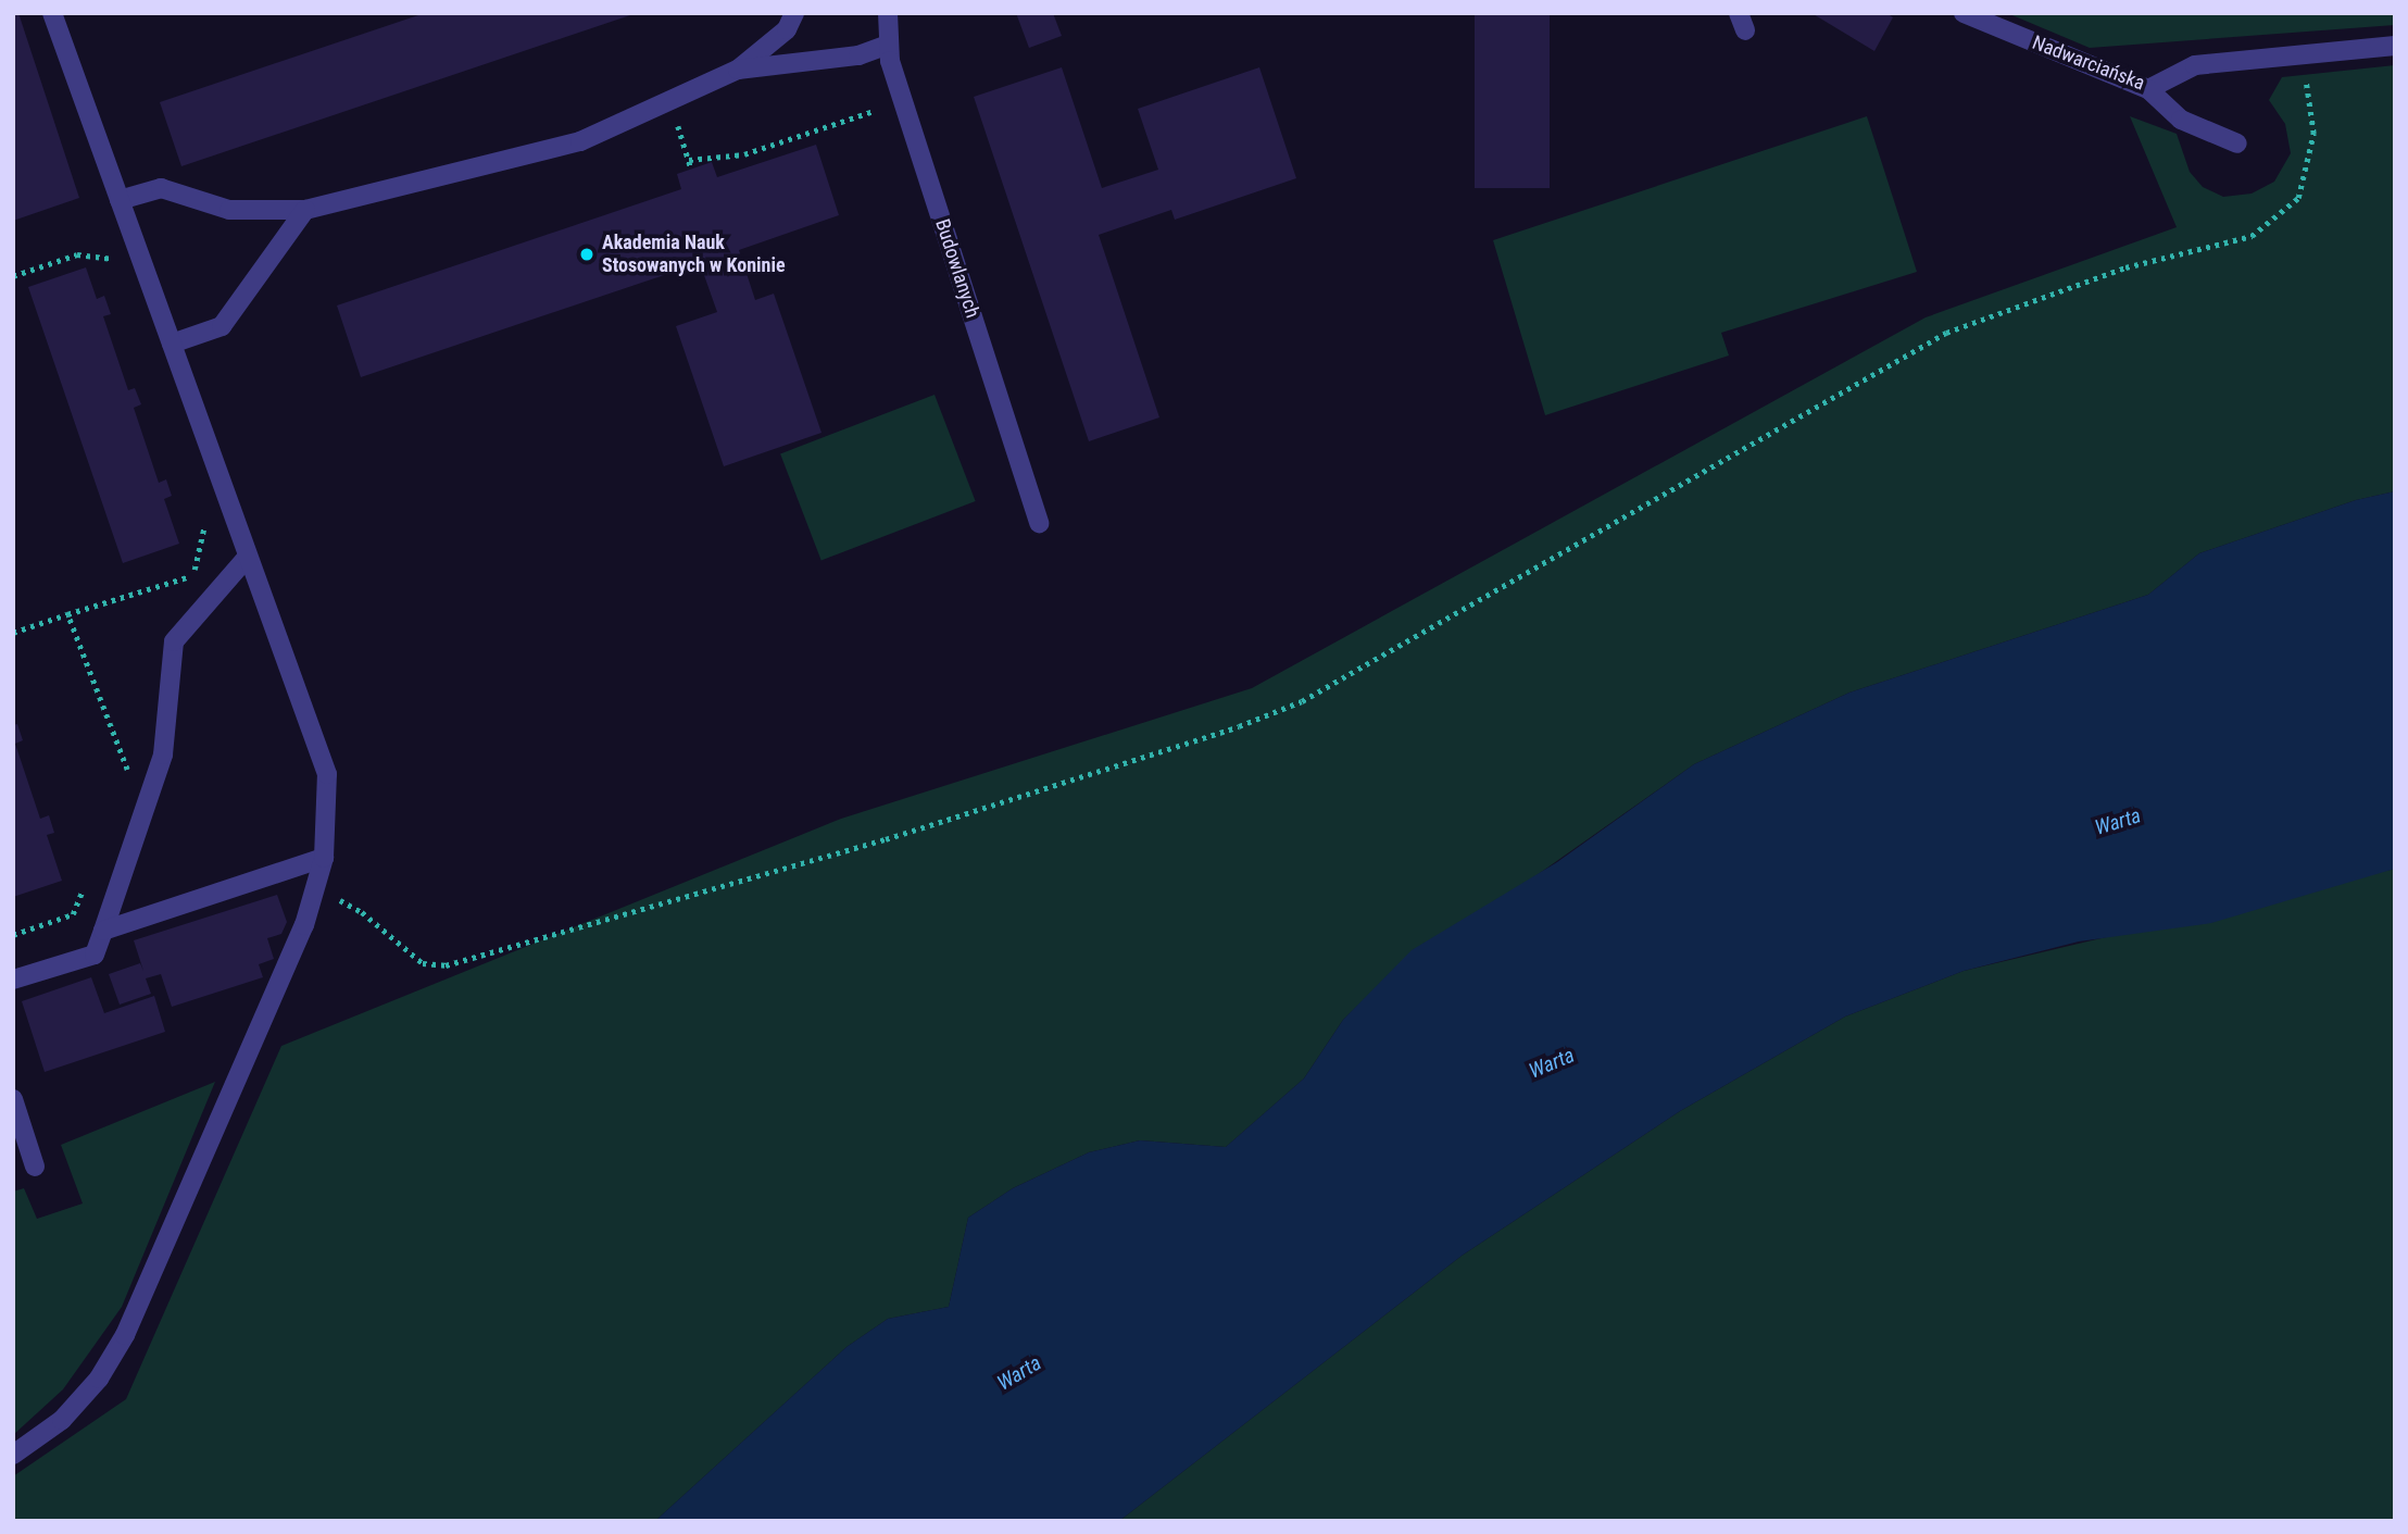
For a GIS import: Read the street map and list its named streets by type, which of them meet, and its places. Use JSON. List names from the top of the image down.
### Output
{
  "streets": {
    "street": ["Nadwarciańska", "Budowlanych"]
  },
  "water": ["Warta"],
  "places": ["Akademia Nauk Stosowanych w Koninie"]
}
